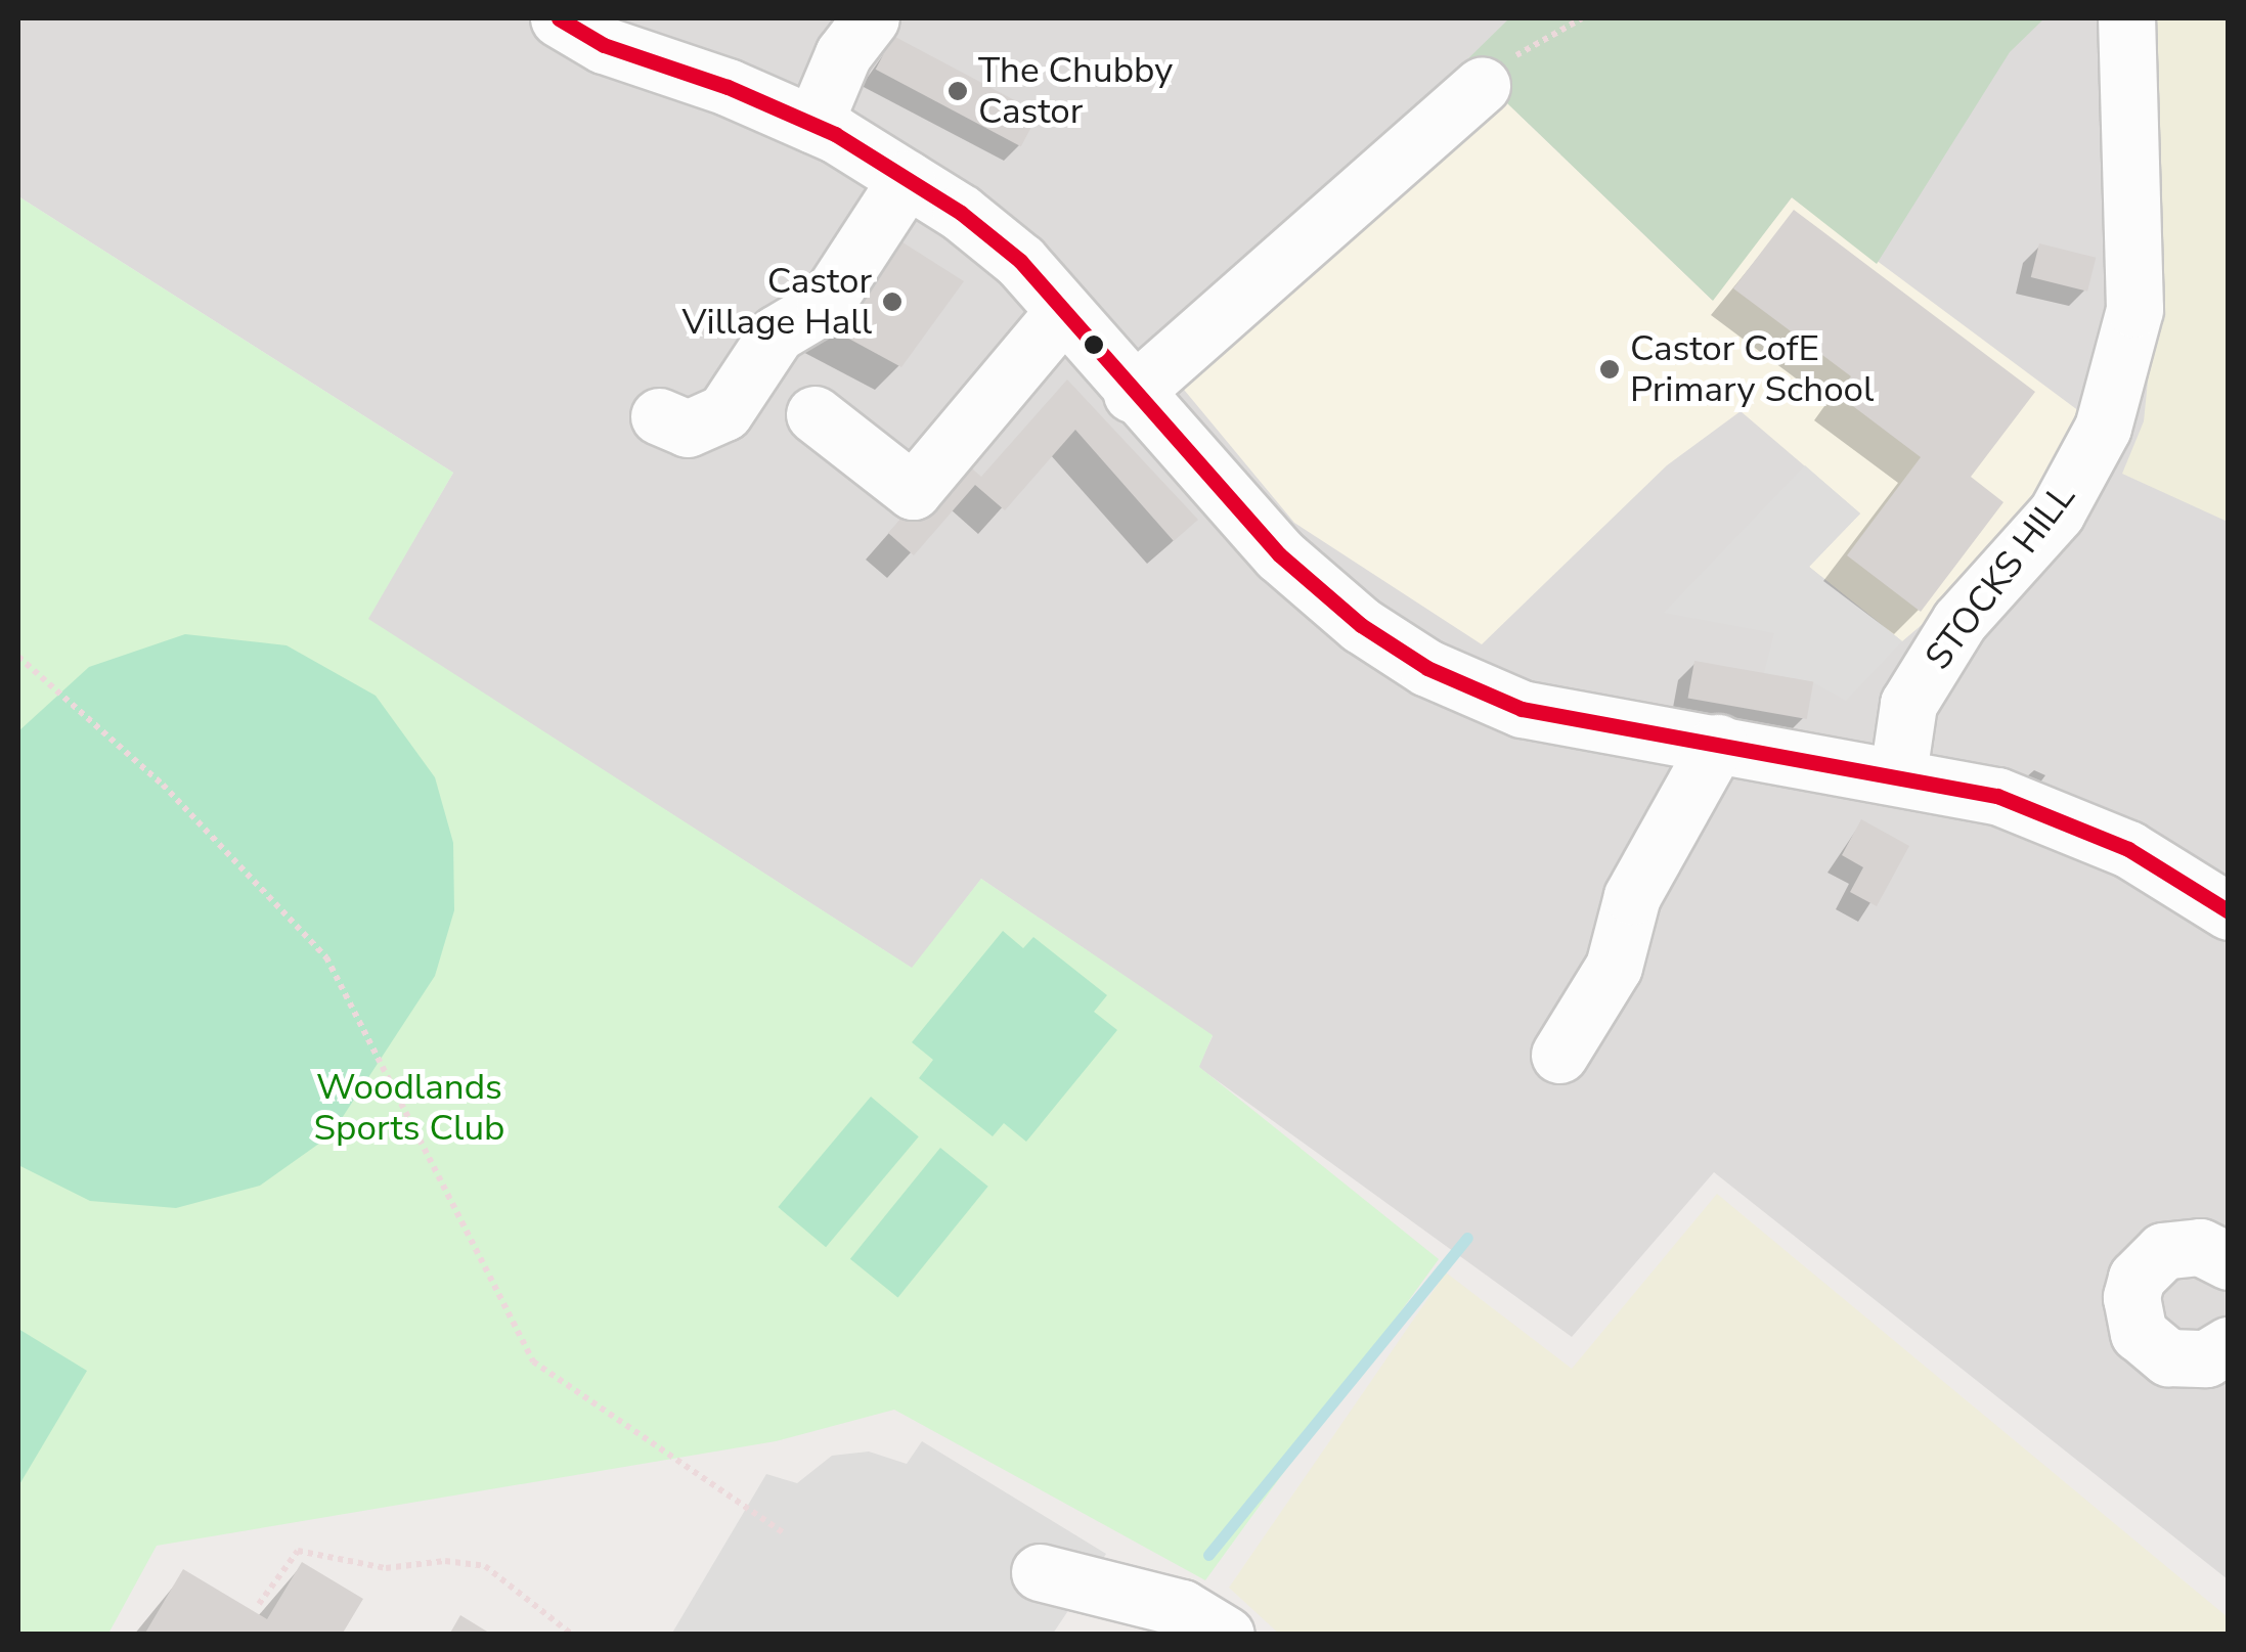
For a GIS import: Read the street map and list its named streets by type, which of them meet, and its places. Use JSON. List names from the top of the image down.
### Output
{
  "streets": {
    "street": ["STOCKS HILL"]
  },
  "parks": ["Woodlands Sports Club"],
  "places": ["The Chubby Castor", "Castor Village Hall", "Castor CofE Primary School"]
}
